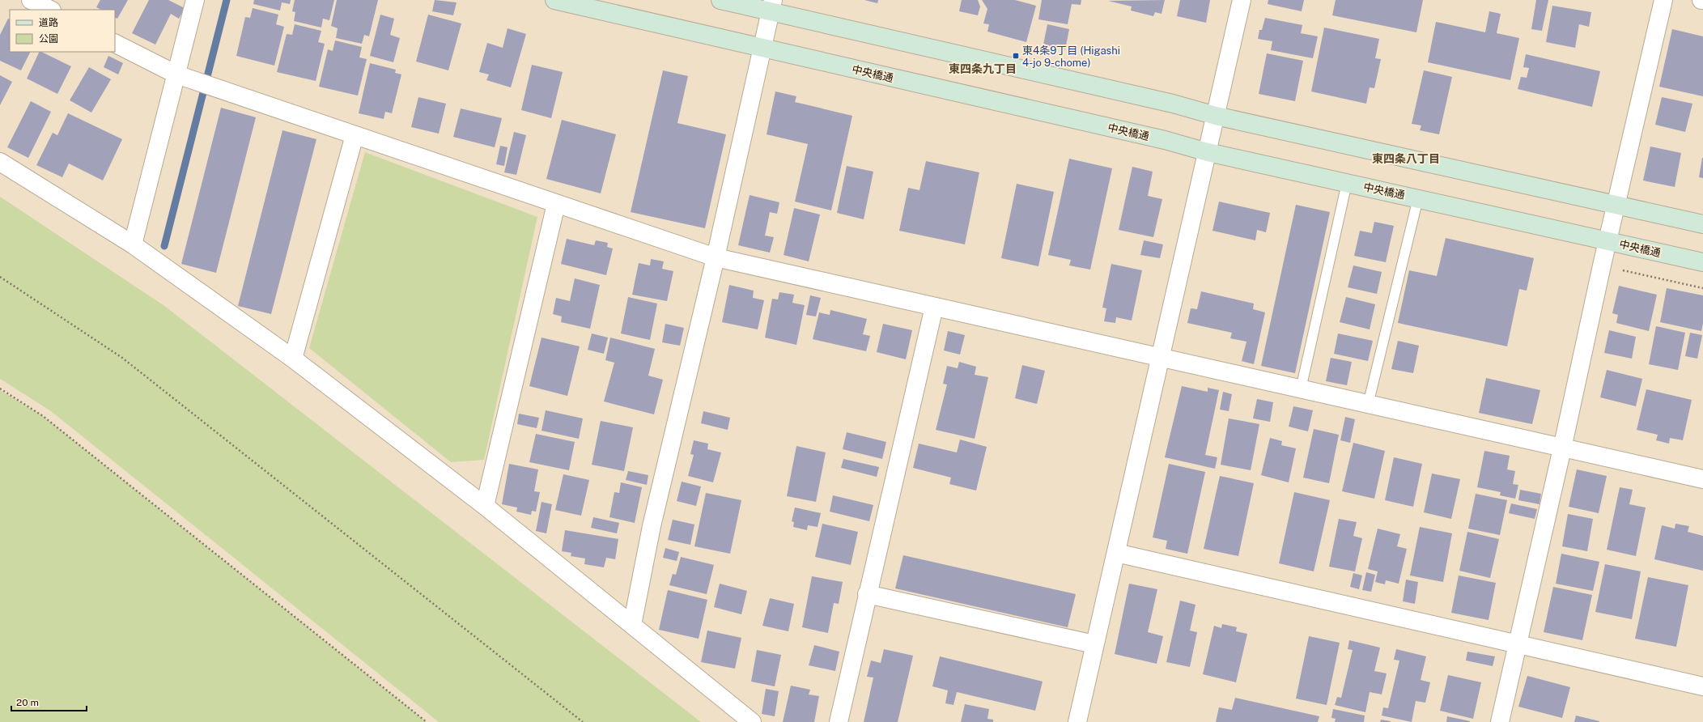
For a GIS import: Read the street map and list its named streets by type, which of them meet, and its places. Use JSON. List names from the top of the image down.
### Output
{
  "streets": {
    "street": ["中央橋通"]
  },
  "districts": ["東四条九丁目", "東四条八丁目"],
  "places": {
    "transit": ["東4条9丁目 (Higashi 4-jo 9-chome)"]
  },
  "legend": ["道路", "公園"],
  "scale_bar": "20 m"
}
